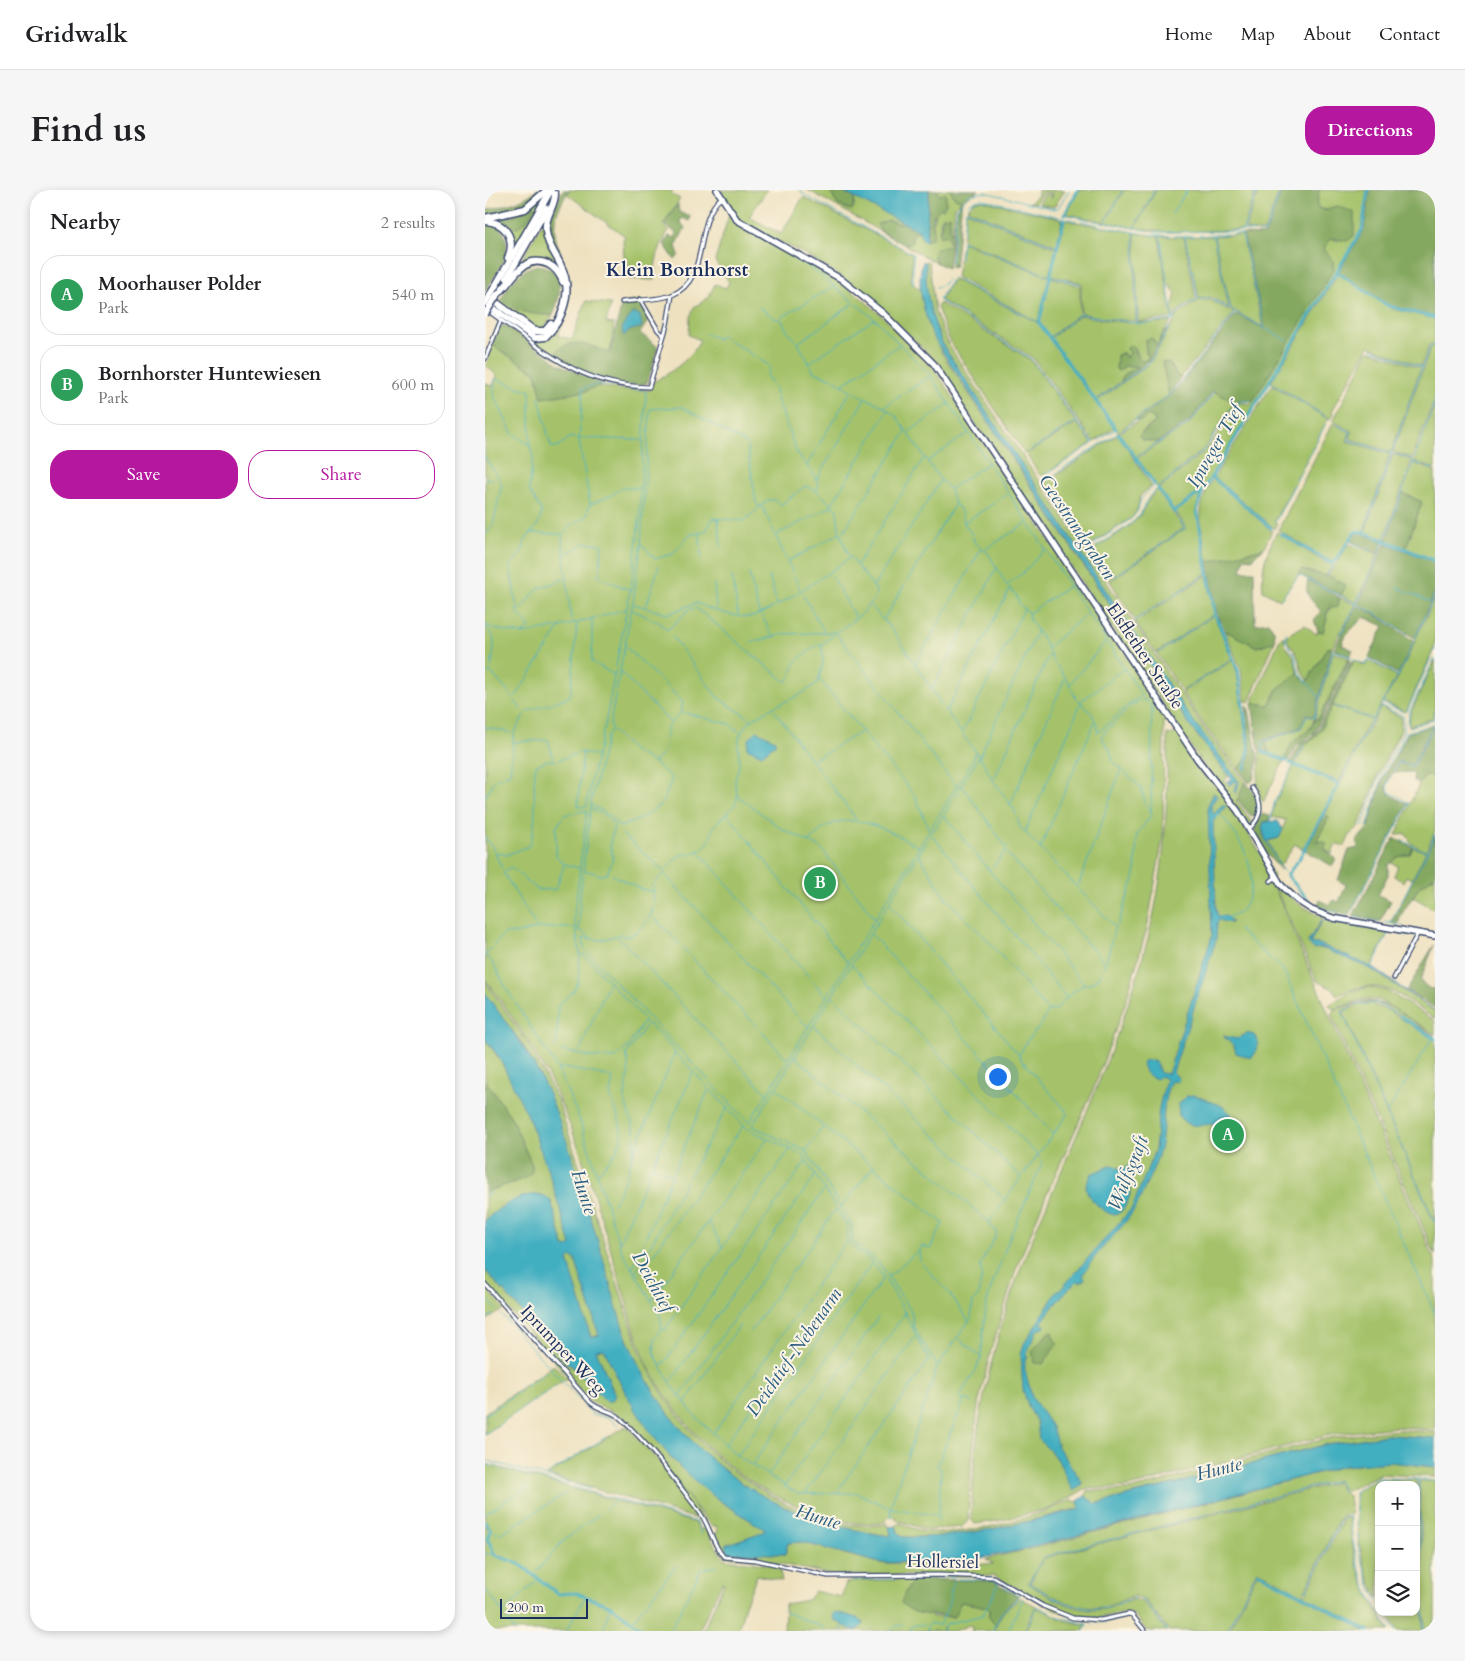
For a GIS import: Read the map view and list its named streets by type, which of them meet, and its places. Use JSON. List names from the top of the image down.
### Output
{
  "streets": {
    "main road": ["Elsflether Straße"],
    "street": ["Iprumper Weg", "Hollersiel"]
  },
  "crossings": [
    ["Iprumper Weg", "Hollersiel"]
  ],
  "districts": ["Klein Bornhorst"],
  "water": [
    "Ipweger Tief",
    "Geestrandgraben",
    "Wulfsgraft",
    "Hunte",
    "Deichtief",
    "Deichtief-Nebenarm"
  ],
  "scale_bar": "200 m",
  "page": {
    "header": "Gridwalk",
    "nav": [
      "Home",
      "Map",
      "About",
      "Contact"
    ],
    "title": "Find us",
    "buttons": [
      "Directions",
      ["Save", "Share"]
    ],
    "heading": ["Nearby", "2 results"],
    "list": [
      {
        "mark": "A",
        "name": "Moorhauser Polder",
        "note": "Park",
        "value": "540 m"
      },
      {
        "mark": "B",
        "name": "Bornhorster Huntewiesen",
        "note": "Park",
        "value": "600 m"
      }
    ],
    "pins": ["B", "A"],
    "map_buttons": ["+", "−"],
    "scale": "200 m"
  }
}
